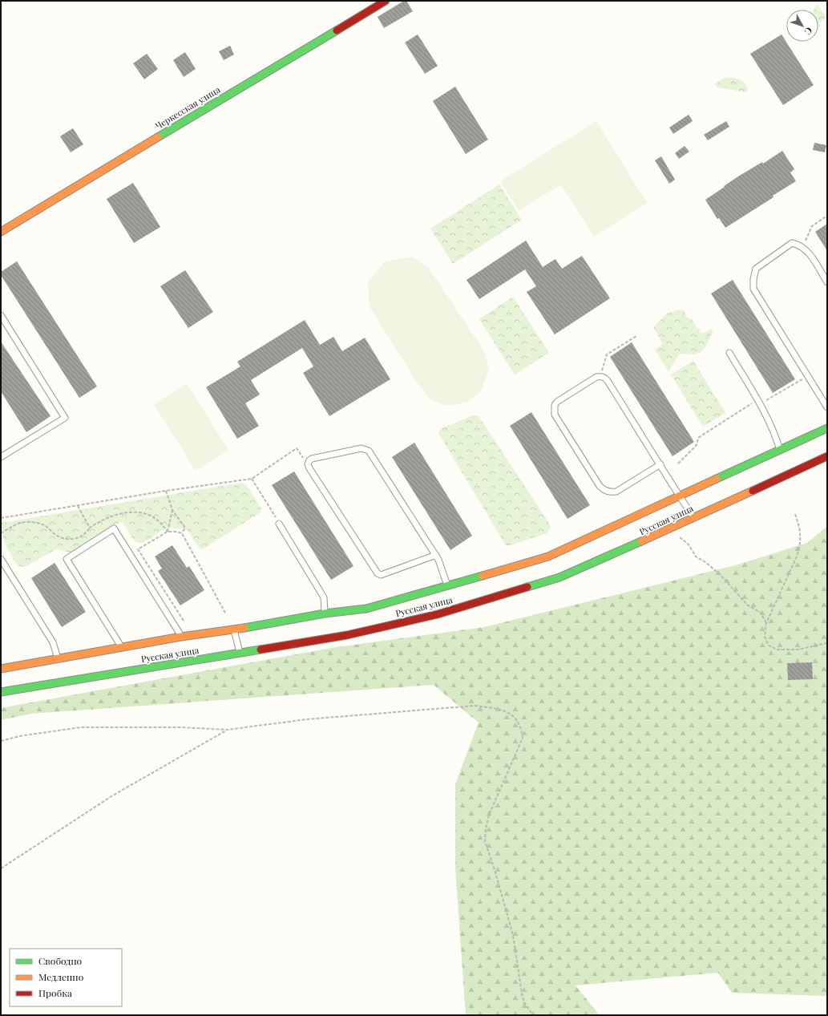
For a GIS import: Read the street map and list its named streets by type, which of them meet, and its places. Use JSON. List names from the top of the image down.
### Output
{
  "streets": {
    "street": ["Черкесская улица", "Русская улица"]
  },
  "legend": ["Свободно", "Медленно", "Пробка"],
  "north": "bottom right"
}
